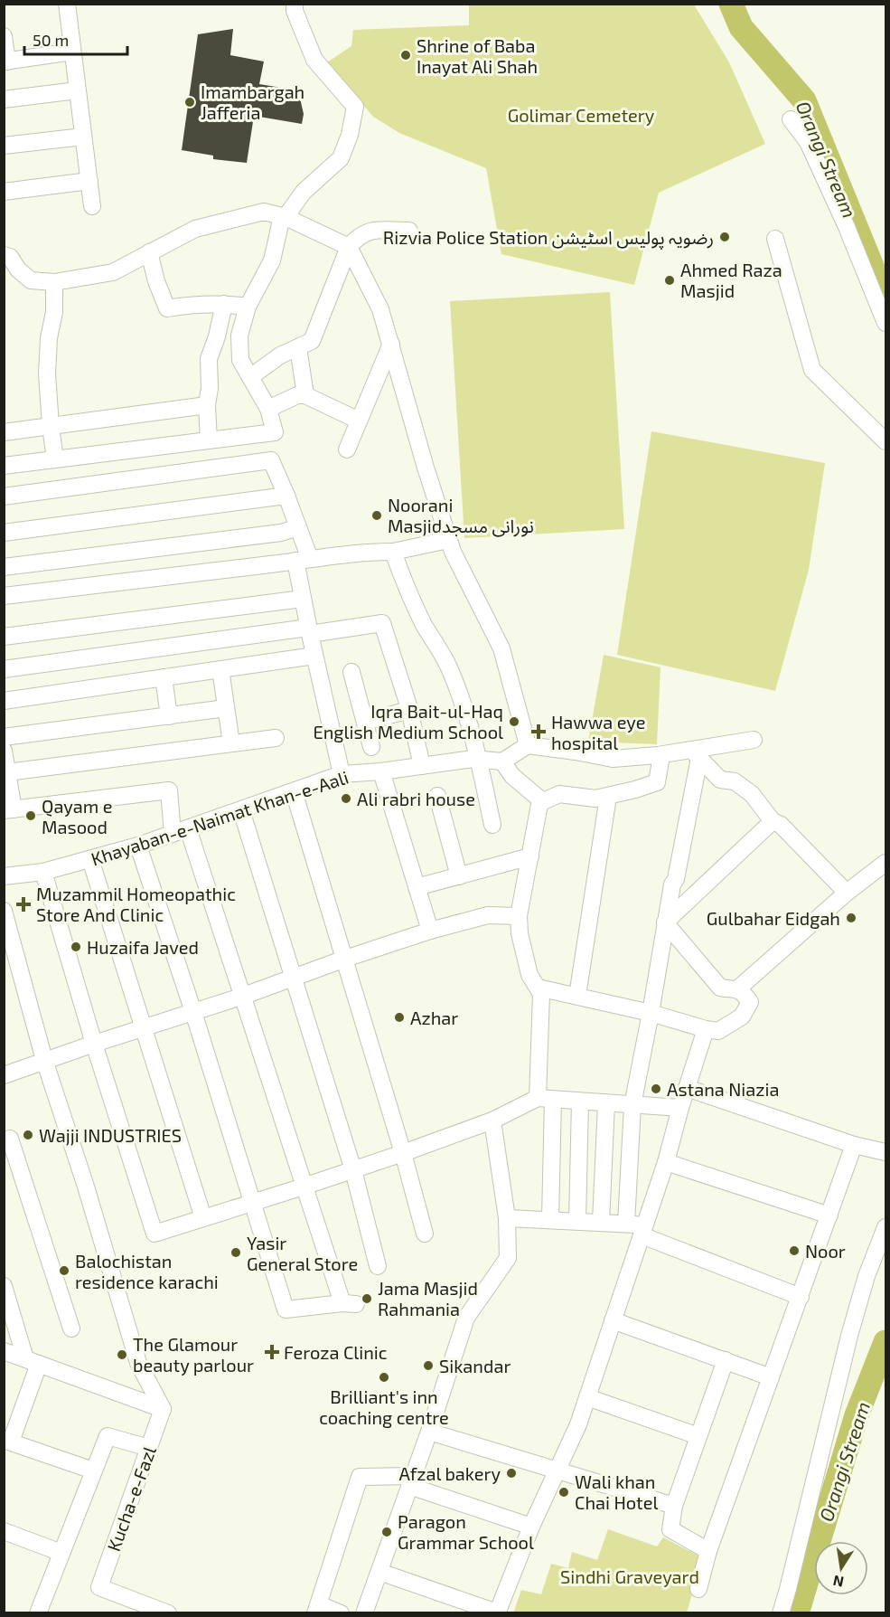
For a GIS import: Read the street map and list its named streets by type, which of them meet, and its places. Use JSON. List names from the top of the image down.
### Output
{
  "streets": {
    "street": ["Khayaban-e-Naimat Khan-e-Aali", "Kucha-e-Fazl"]
  },
  "water": ["Orangi Stream"],
  "parks": ["Golimar Cemetery", "Sindhi Graveyard"],
  "places": {
    "other": [
      "Shrine of Baba Inayat Ali Shah",
      "Imambargah Jafferia",
      "Rizvia Police Station رضویہ پولیس اسٹیشن",
      "Ahmed Raza Masjid",
      "Noorani Masjidنورانی مسجد",
      "Iqra Bait-ul-Haq English Medium School",
      "Ali rabri house",
      "Qayam e Masood",
      "Gulbahar Eidgah",
      "Huzaifa Javed",
      "Azhar",
      "Astana Niazia",
      "Wajji INDUSTRIES",
      "Noor",
      "Yasir General Store",
      "Balochistan residence karachi",
      "Jama Masjid Rahmania",
      "The Glamour beauty parlour",
      "Sikandar",
      "Brilliant's inn coaching centre",
      "Afzal bakery",
      "Wali khan Chai Hotel",
      "Paragon Grammar School"
    ],
    "health": ["Hawwa eye hospital", "Muzammil Homeopathic Store And Clinic", "Feroza Clinic"]
  },
  "scale_bar": "50 m",
  "north": "bottom"
}
